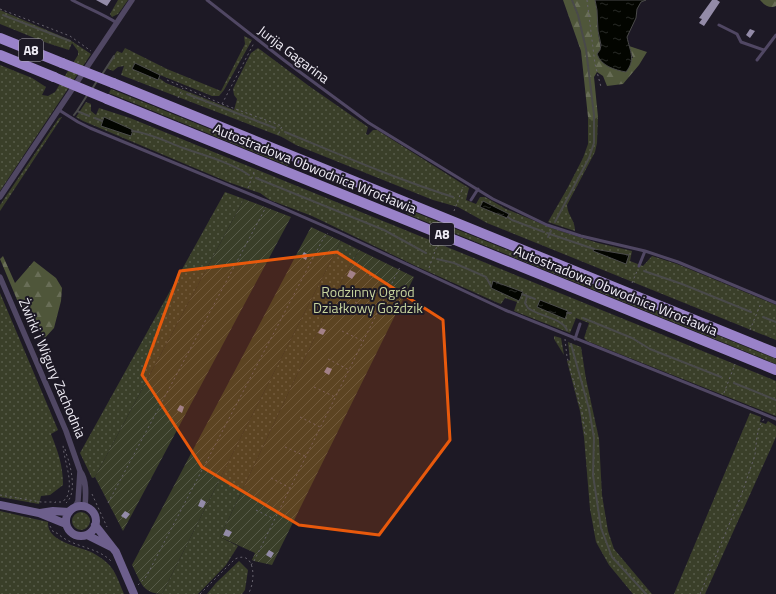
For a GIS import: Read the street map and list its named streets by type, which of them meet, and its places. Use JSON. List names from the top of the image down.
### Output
{
  "streets": {
    "highway": ["A8", "Autostradowa Obwodnica Wrocławia"],
    "street": ["Żwirki i Wigury Zachodnia"],
    "lane": ["Jurija Gagarina"]
  },
  "parks": ["Rodzinny Ogród Działkowy Goździk"]
}
